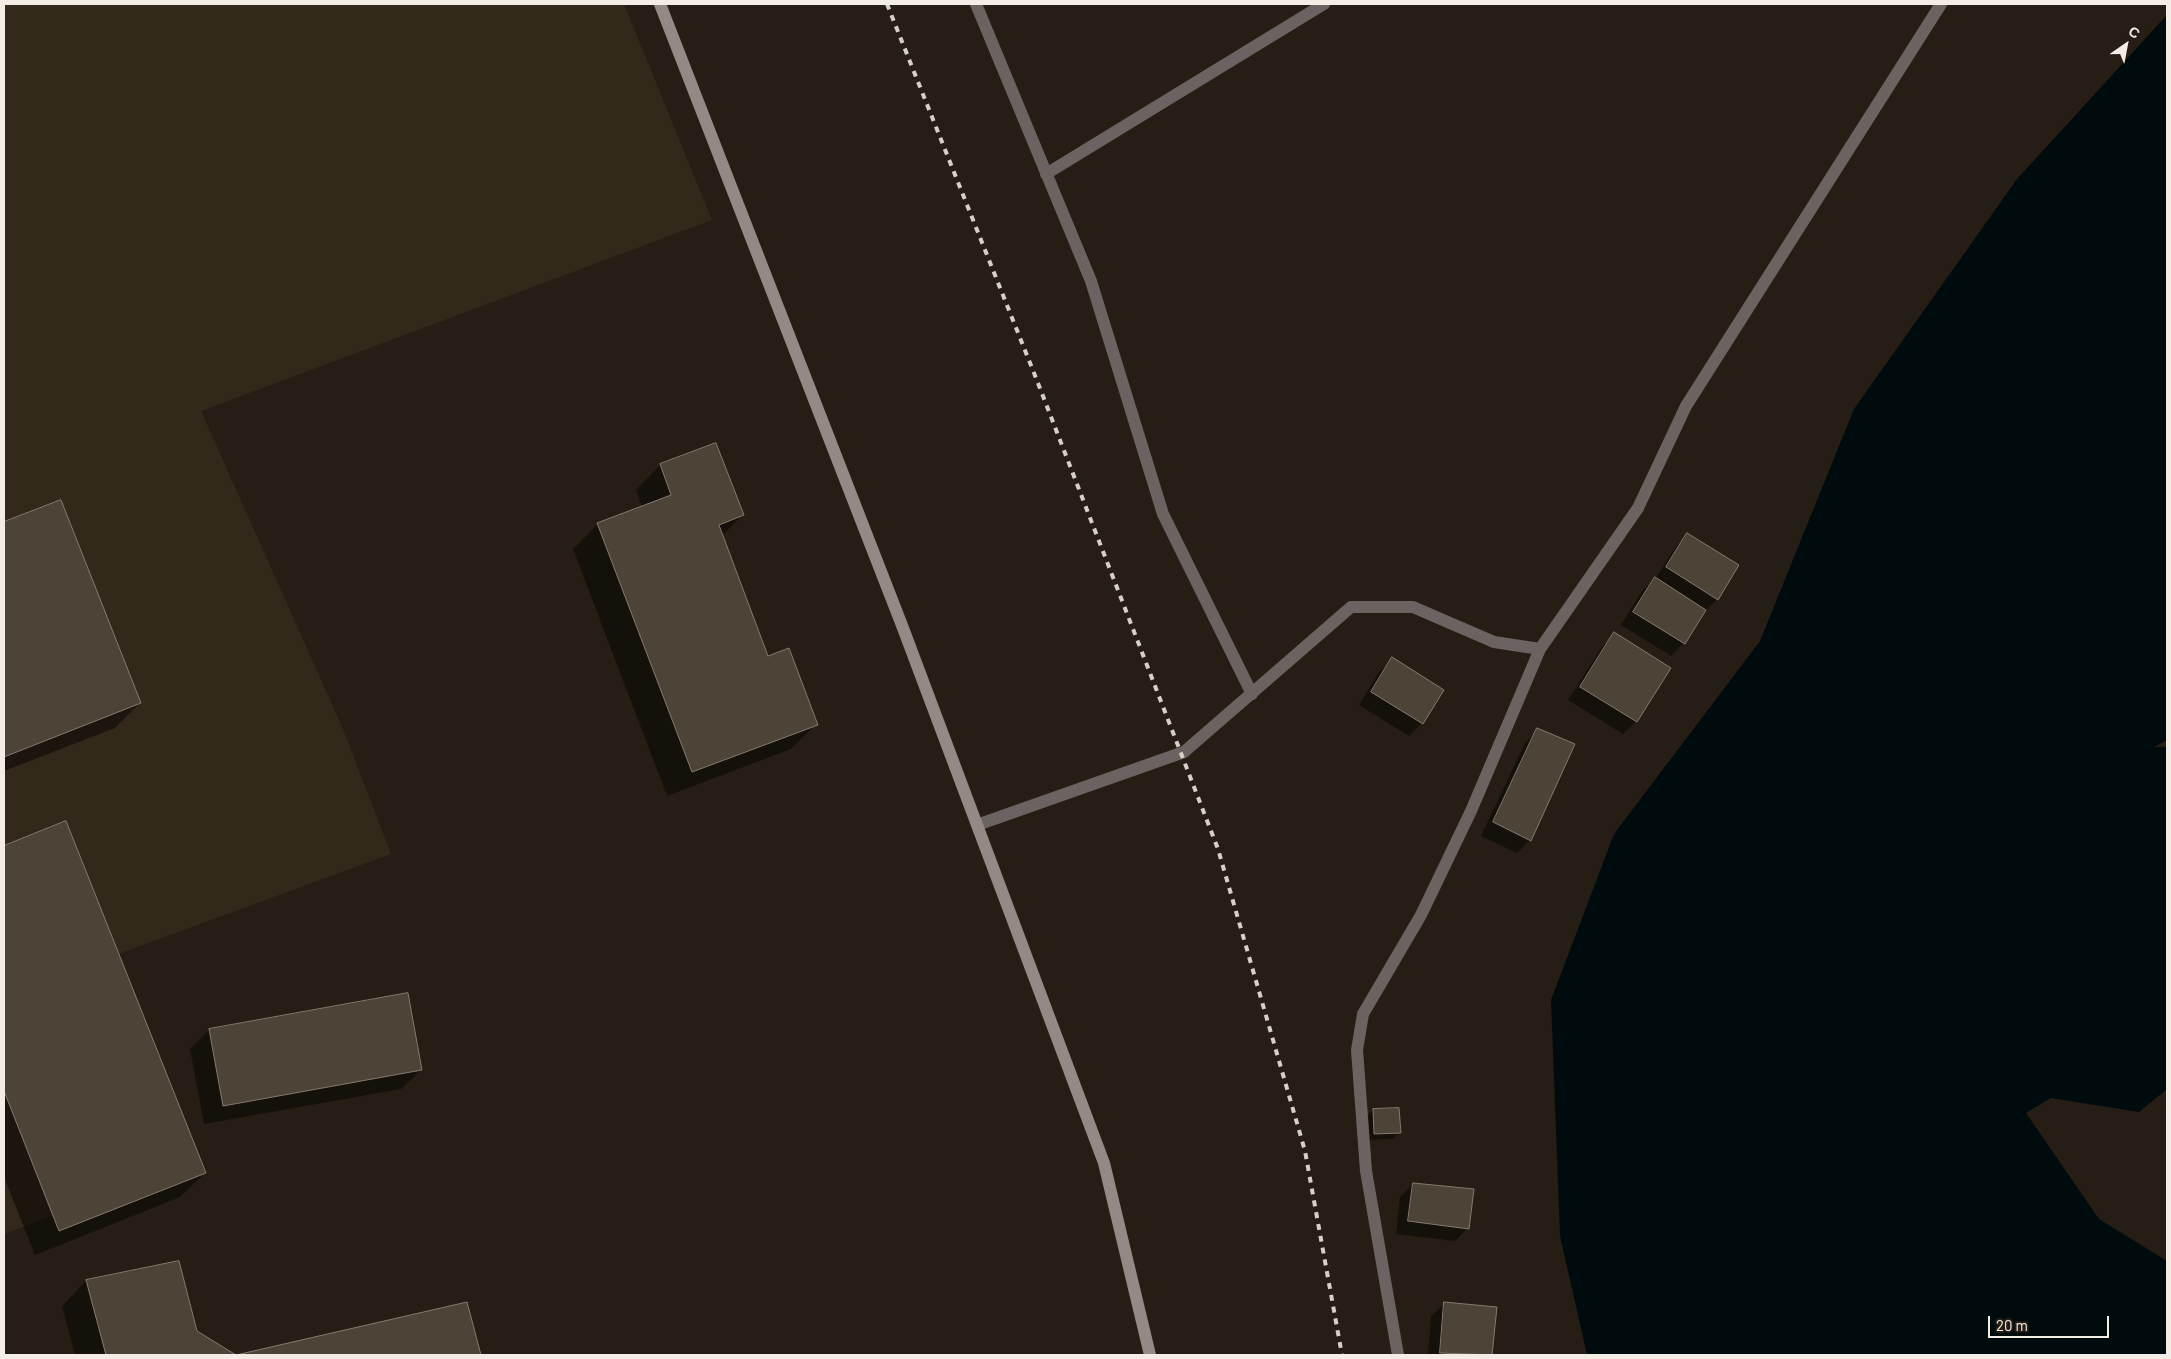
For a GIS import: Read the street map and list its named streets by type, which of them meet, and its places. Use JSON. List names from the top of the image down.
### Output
{
  "scale_bar": "20 m",
  "north": "top right"
}
